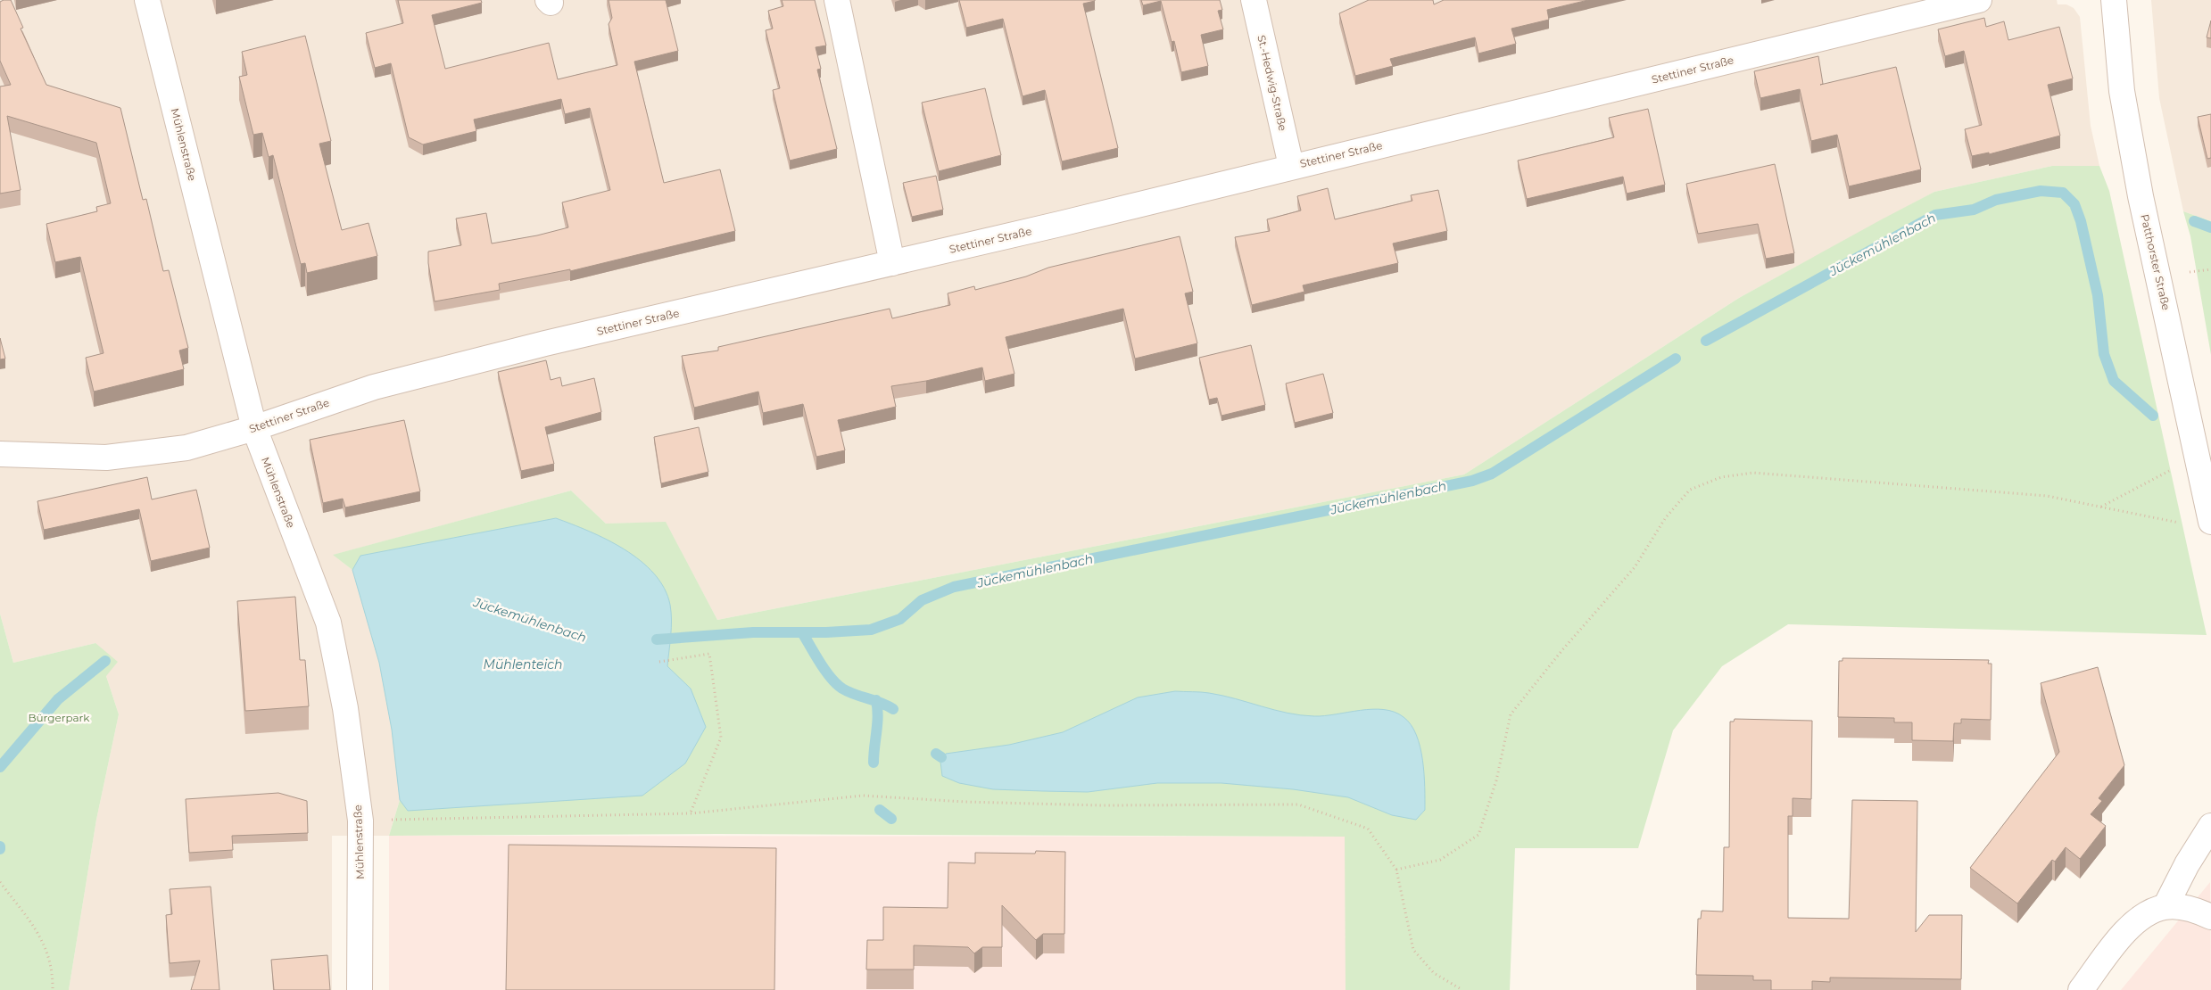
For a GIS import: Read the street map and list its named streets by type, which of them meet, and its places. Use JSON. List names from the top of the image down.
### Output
{
  "streets": {
    "street": [
      "Stettiner Straße",
      "St.-Hedwig-Straße",
      "Mühlenstraße",
      "Patthorster Straße"
    ]
  },
  "crossings": [
    ["Stettiner Straße", "St.-Hedwig-Straße"],
    ["Stettiner Straße", "Mühlenstraße"]
  ],
  "water": ["Jückemühlenbach", "Mühlenteich"],
  "parks": ["Bürgerpark"]
}
